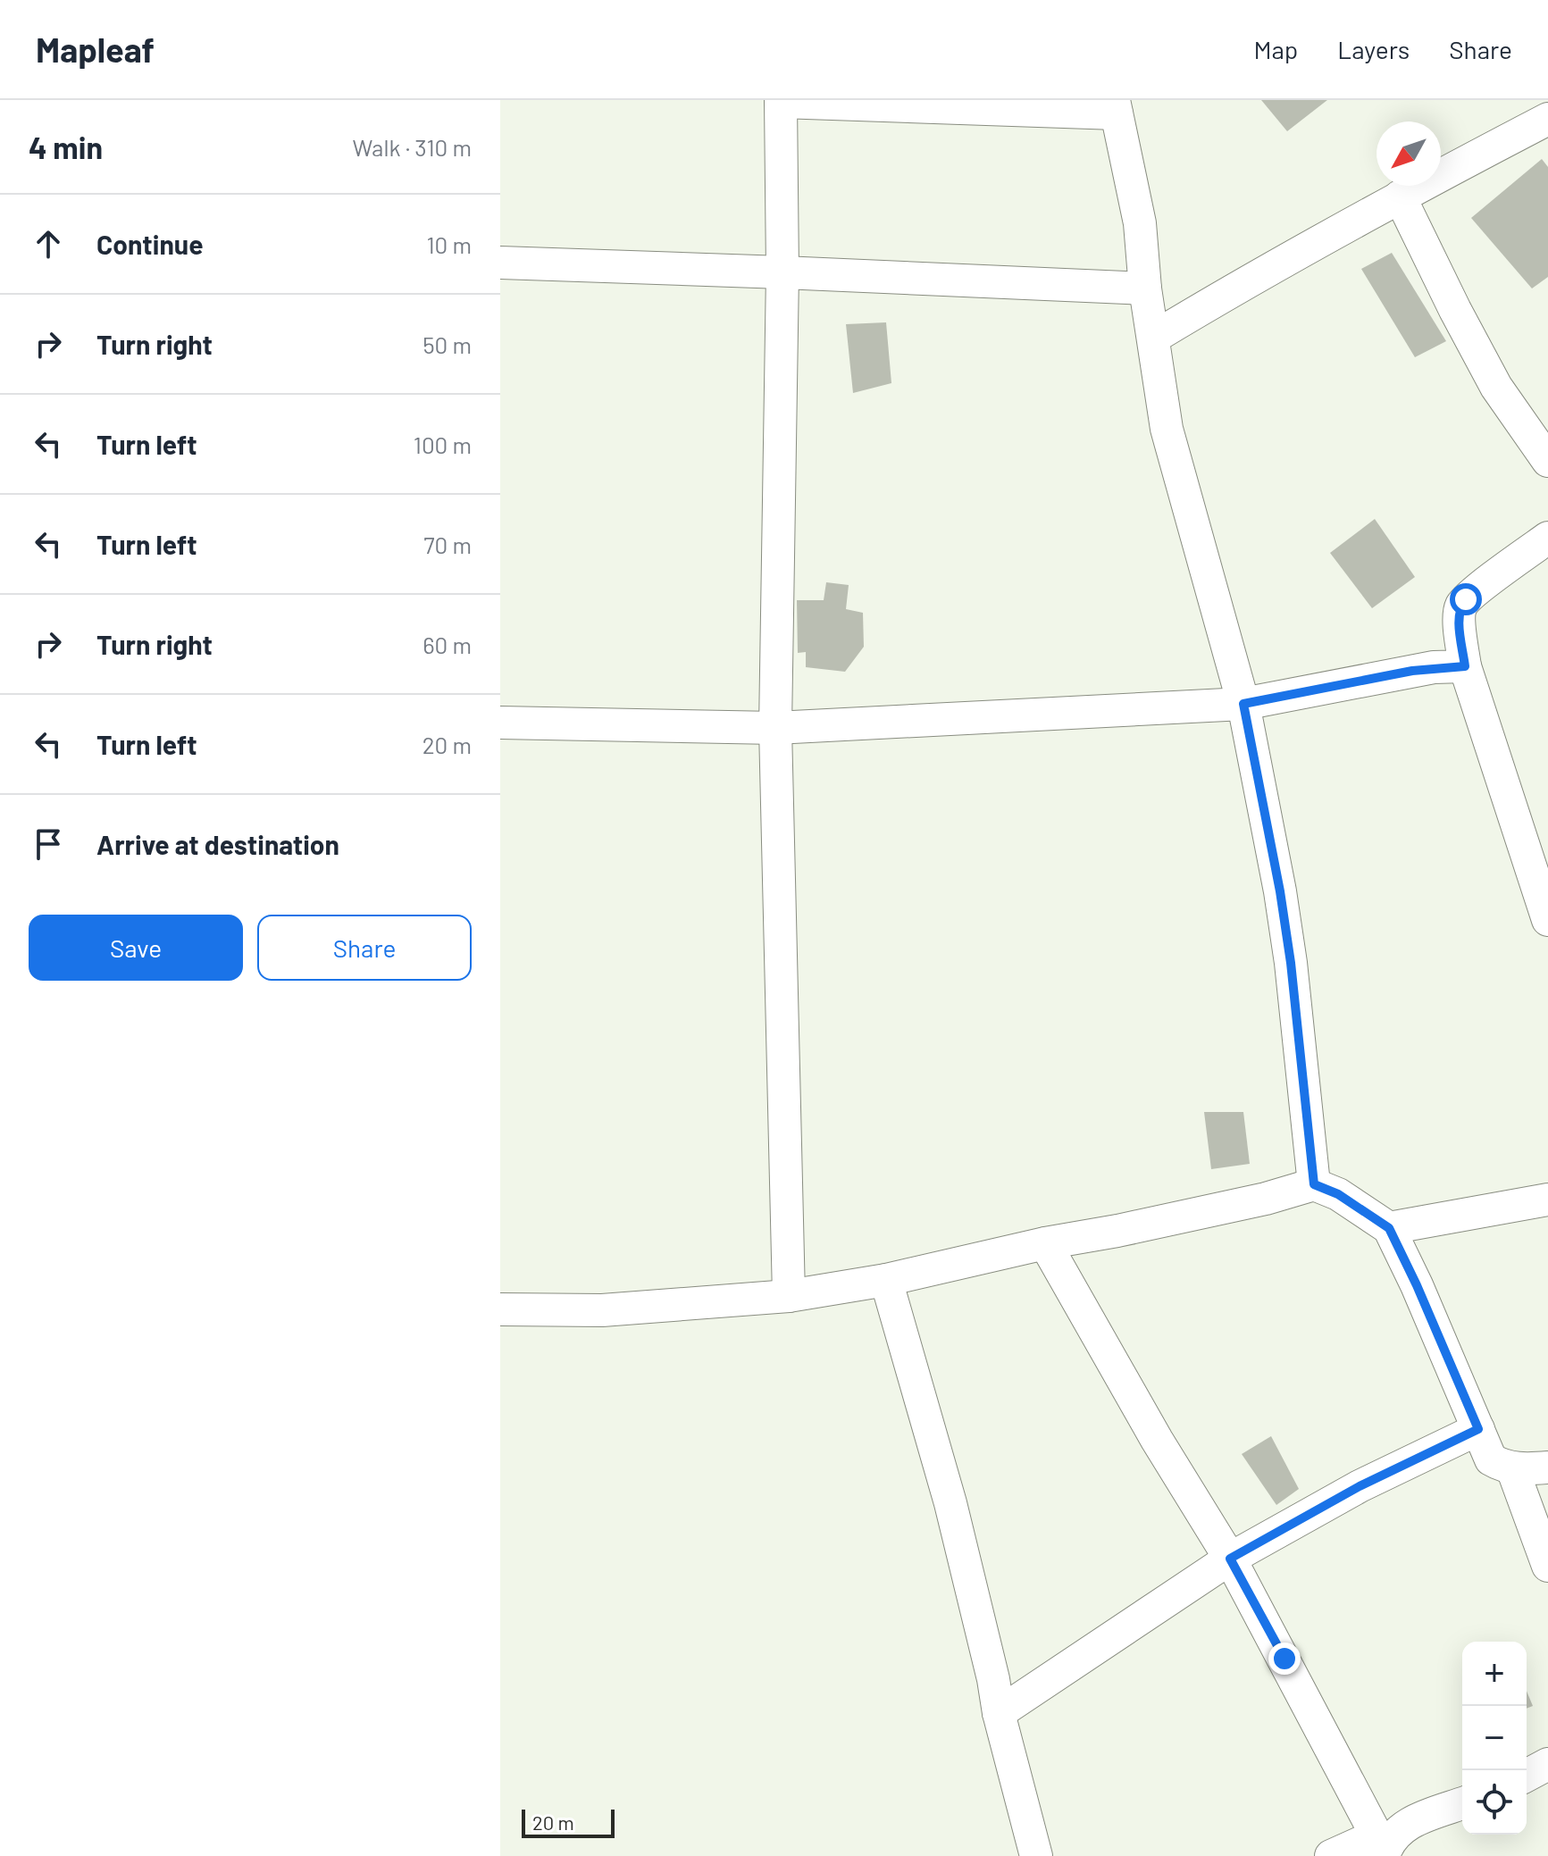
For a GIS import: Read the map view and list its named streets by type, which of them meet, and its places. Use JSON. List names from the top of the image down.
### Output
{
  "scale_bar": "20 m",
  "north": "bottom left",
  "page": {
    "header": "Mapleaf",
    "nav": ["Map", "Layers", "Share"],
    "heading": ["4 min", "Walk · 310 m"],
    "list": [
      ["Continue", "10 m"],
      ["Turn right", "50 m"],
      ["Turn left", "100 m"],
      ["Turn left", "70 m"],
      ["Turn right", "60 m"],
      ["Turn left", "20 m"],
      "Arrive at destination"
    ],
    "buttons": ["Save", "Share"],
    "map_buttons": ["+", "−"],
    "scale": "20 m"
  }
}
